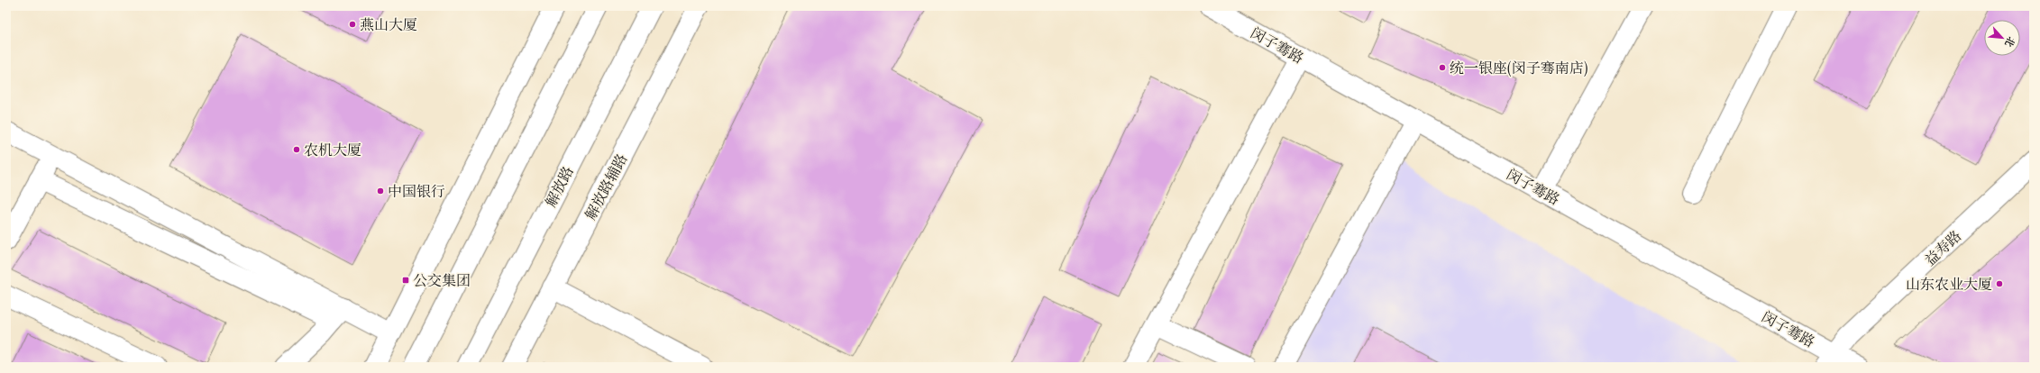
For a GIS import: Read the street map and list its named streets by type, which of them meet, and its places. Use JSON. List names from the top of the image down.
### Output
{
  "streets": {
    "street": [
      "闵子骞路",
      "解放路",
      "解放路辅路",
      "益寿路"
    ]
  },
  "crossings": [
    ["闵子骞路", "益寿路"]
  ],
  "places": {
    "other": [
      "燕山大厦",
      "统一银座(闵子骞南店)",
      "农机大厦",
      "中国银行",
      "山东农业大厦"
    ],
    "transit": ["公交集团"]
  },
  "north": "bottom right"
}
